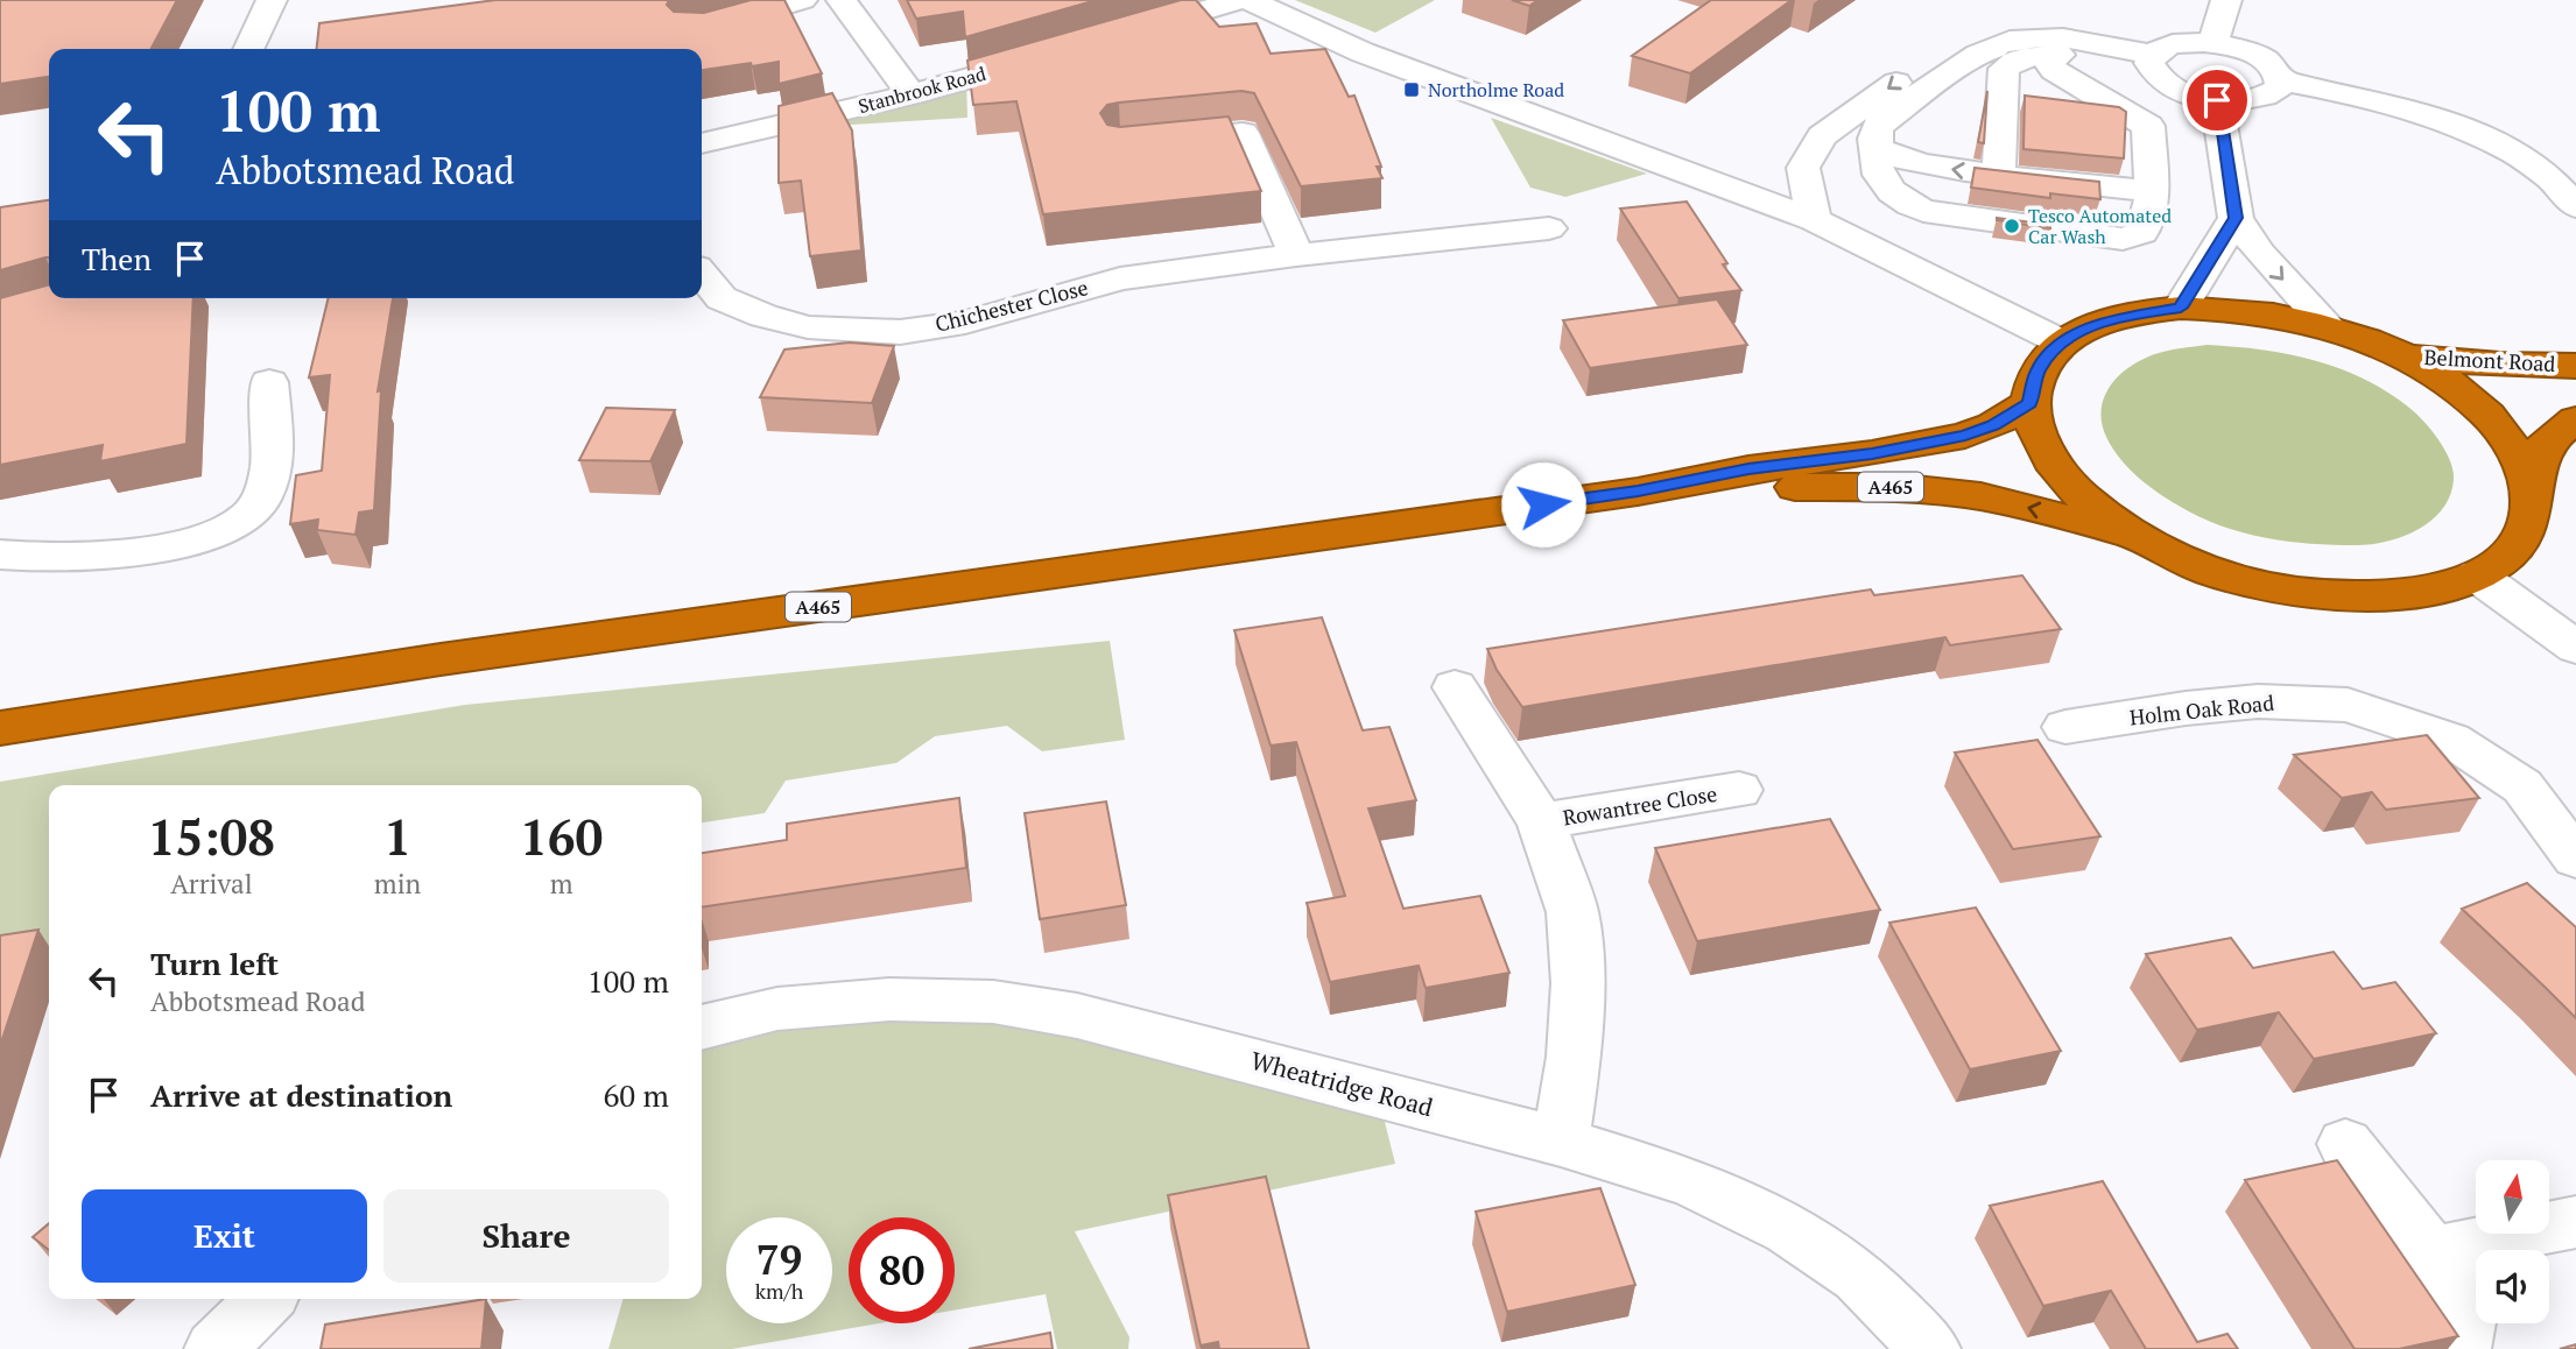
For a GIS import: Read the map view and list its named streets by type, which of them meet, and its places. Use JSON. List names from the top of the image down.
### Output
{
  "streets": {
    "highway": ["Belmont Road", "A465"],
    "street": [
      "Stanbrook Road",
      "Chichester Close",
      "Holm Oak Road",
      "Rowantree Close",
      "Wheatridge Road"
    ]
  },
  "crossings": [
    ["Rowantree Close", "Wheatridge Road"]
  ],
  "places": {
    "transit": ["Northolme Road"],
    "other": ["Tesco Automated Car Wash"]
  },
  "north": "top",
  "page": {
    "turn": ["100 m", "Abbotsmead Road"],
    "then": "Then",
    "eta": [
      "15:08",
      "Arrival",
      "1",
      "min",
      "160",
      "m"
    ],
    "list": [
      {
        "name": "Turn left",
        "note": "Abbotsmead Road",
        "value": "100 m"
      },
      {
        "name": "Arrive at destination",
        "value": "60 m"
      }
    ],
    "buttons": ["Exit", "Share"],
    "speed": "79 km/h",
    "limit": "80"
  }
}
